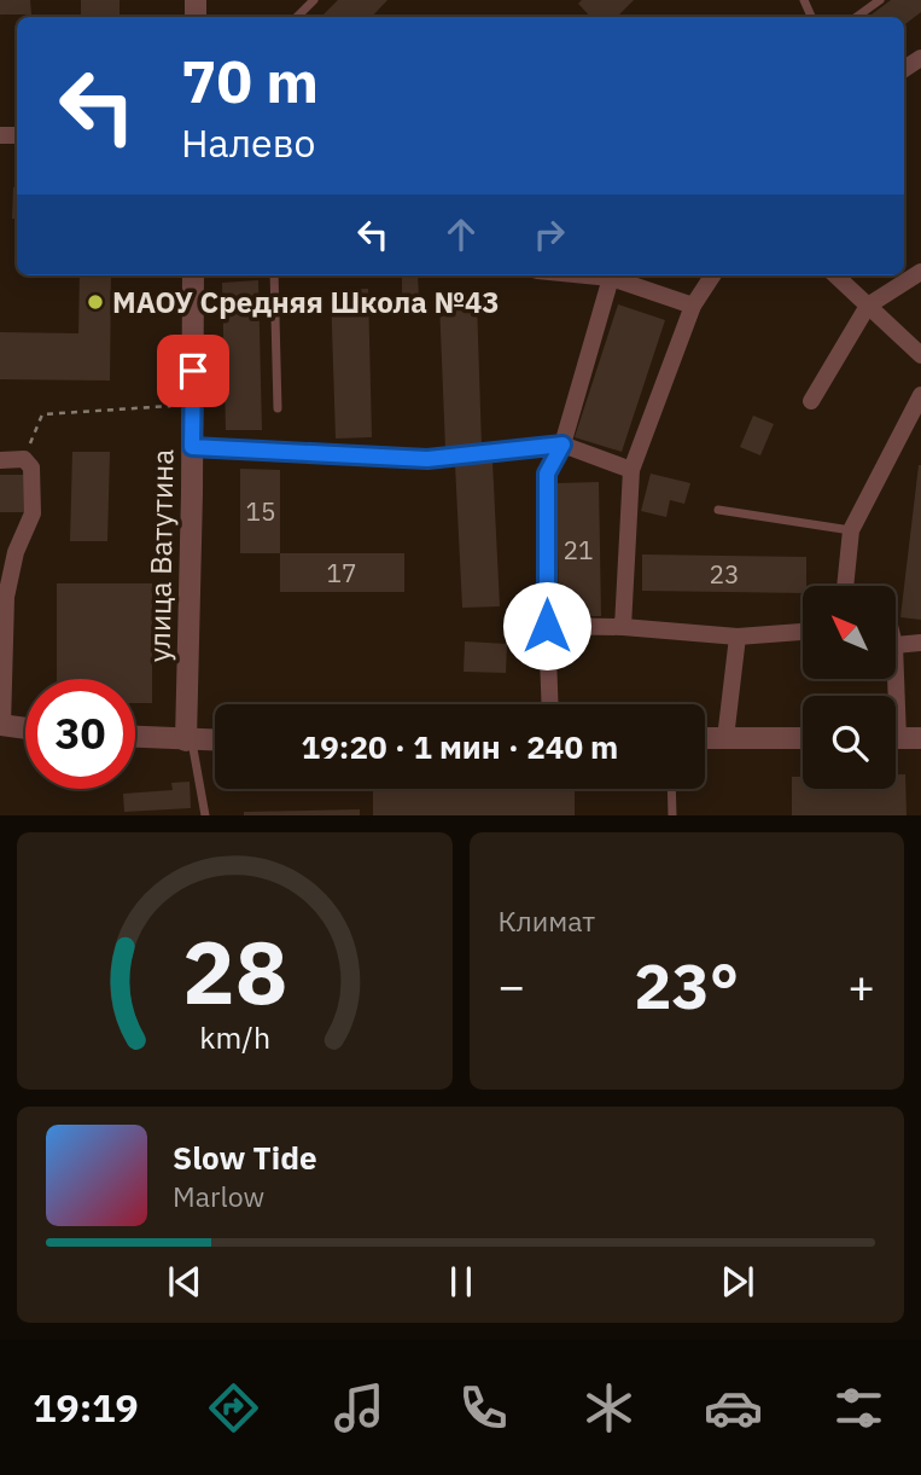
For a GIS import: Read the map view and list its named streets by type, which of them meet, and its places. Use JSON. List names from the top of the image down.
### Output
{
  "streets": {
    "street": ["улица Ватутина"]
  },
  "places": ["МАОУ Средняя Школа №43"],
  "house_numbers": [
    "15",
    "21",
    "17",
    "23"
  ],
  "north": "top left",
  "page": {
    "turn": ["70 m", "Налево"],
    "limit": "30",
    "trip": "19:20 · 1 мин · 240 m",
    "tile": "Климат",
    "heat": ["−", "23°", "+"],
    "song": ["Slow Tide", "Marlow"],
    "tabs": "19:19",
    "gauge": ["28", "km/h"]
  }
}
